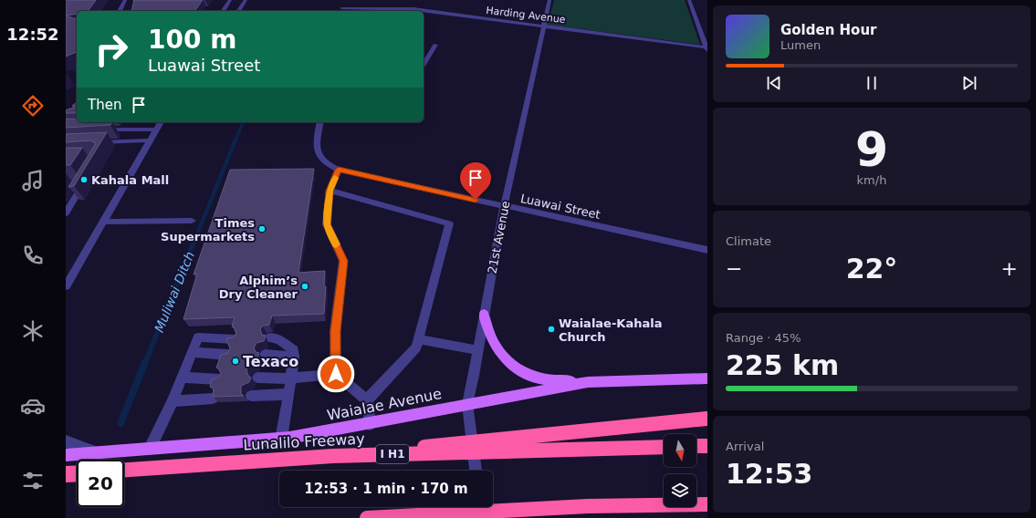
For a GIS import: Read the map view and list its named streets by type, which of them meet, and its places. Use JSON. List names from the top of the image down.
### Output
{
  "streets": {
    "highway": ["Lunalilo Freeway", "I H1"],
    "main road": ["Waialae Avenue"],
    "street": ["Harding Avenue", "Luawai Street", "21st Avenue"]
  },
  "crossings": [
    ["Harding Avenue", "21st Avenue"],
    ["Luawai Street", "21st Avenue"],
    ["21st Avenue", "Waialae Avenue"]
  ],
  "water": ["Muliwai Ditch"],
  "places": [
    "Kahala Mall",
    "Times Supermarkets",
    "Alphim’s Dry Cleaner",
    "Waialae-Kahala Church",
    "Texaco"
  ],
  "north": "bottom",
  "page": {
    "tabs": "12:52",
    "turn": ["100 m", "Luawai Street"],
    "song": ["Golden Hour", "Lumen"],
    "then": "Then",
    "tile": [
      ["9", "km/h"],
      "Climate",
      ["Range · 45%", "225 km"],
      ["Arrival", "12:53"]
    ],
    "heat": ["−", "22°", "+"],
    "limit": "20",
    "trip": "12:53 · 1 min · 170 m"
  }
}
